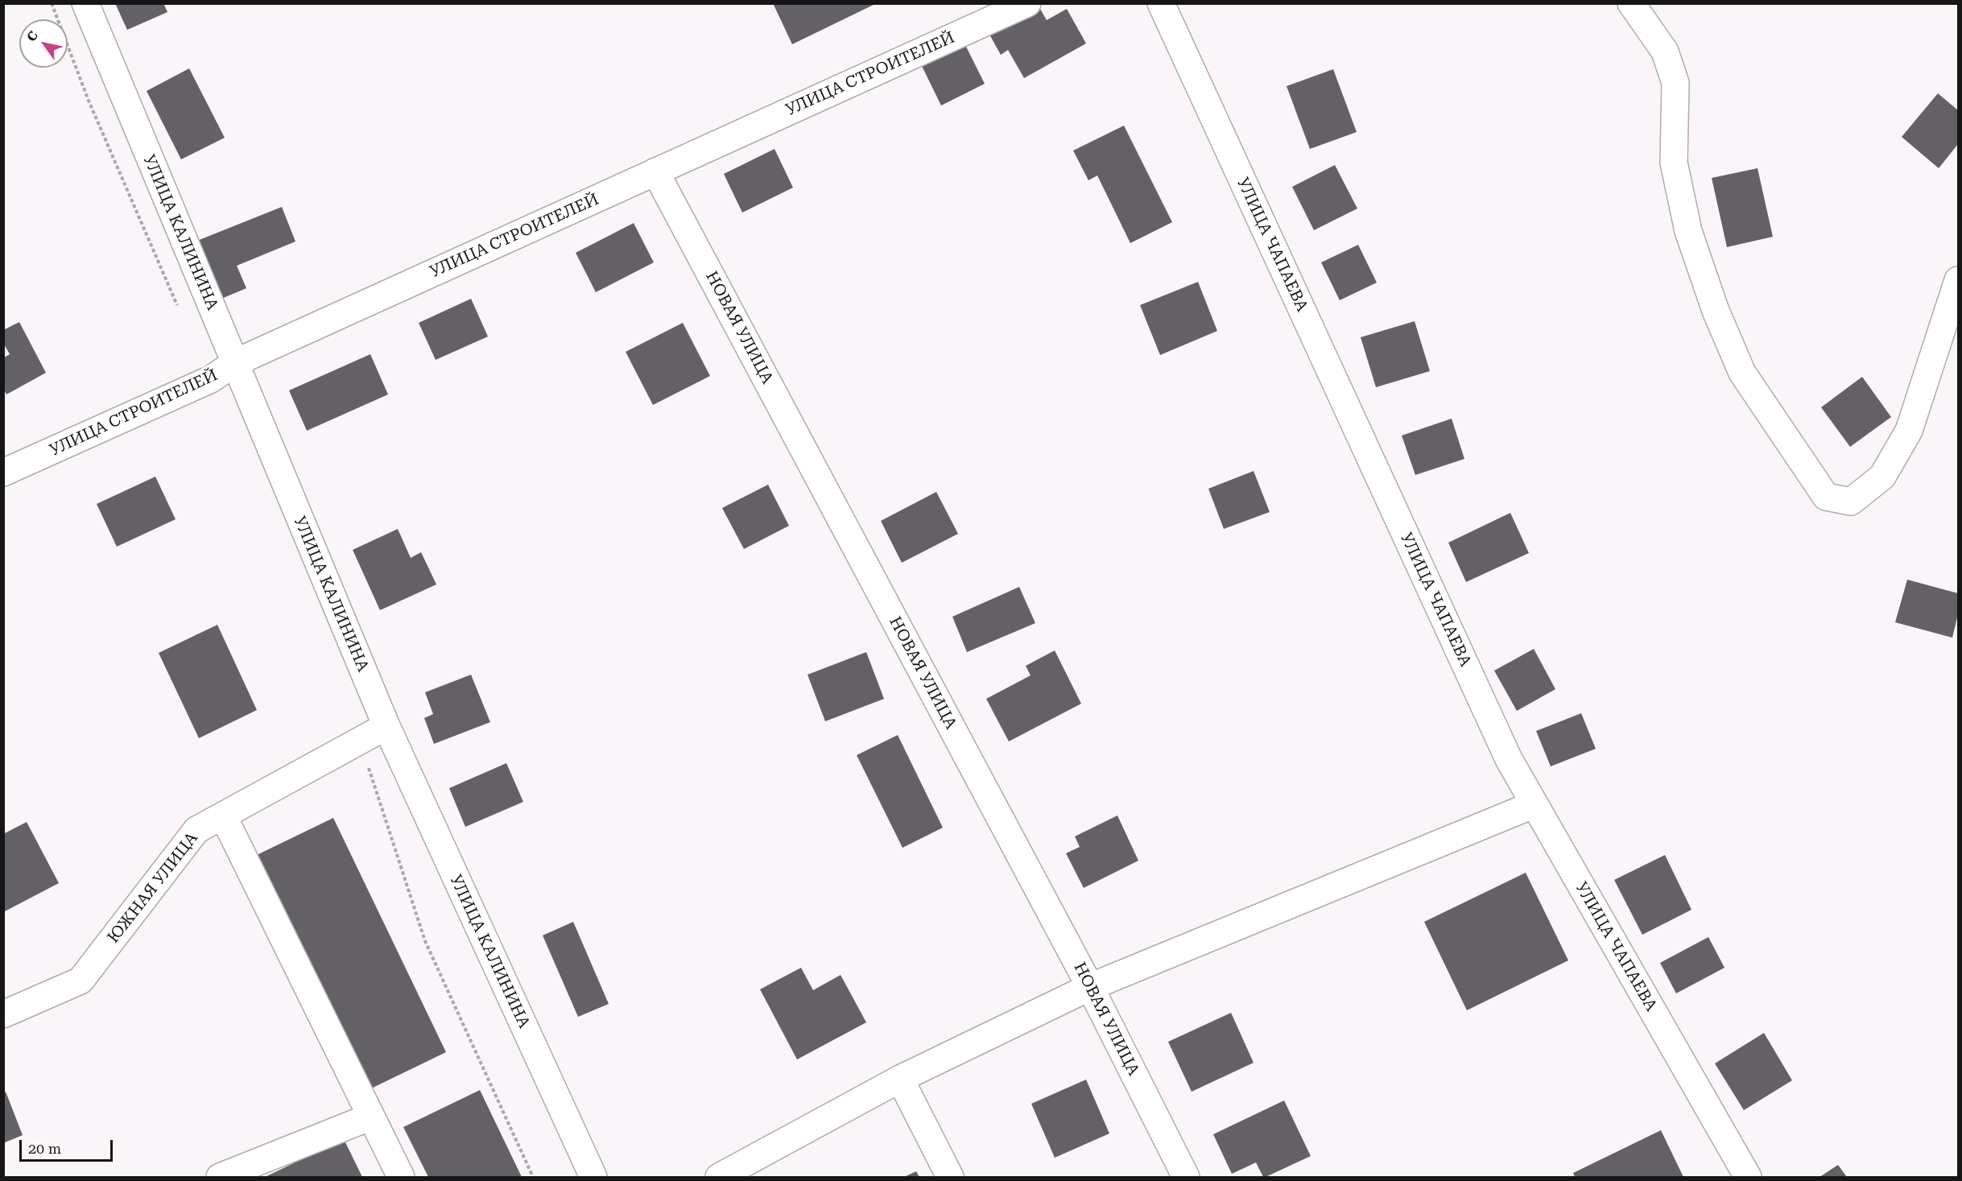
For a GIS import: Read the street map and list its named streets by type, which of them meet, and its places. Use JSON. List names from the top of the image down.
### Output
{
  "streets": {
    "street": [
      "УЛИЦА СТРОИТЕЛЕЙ",
      "УЛИЦА КАЛИНИНА",
      "УЛИЦА ЧАПАЕВА",
      "НОВАЯ УЛИЦА",
      "ЮЖНАЯ УЛИЦА"
    ]
  },
  "crossings": [
    ["УЛИЦА СТРОИТЕЛЕЙ", "УЛИЦА КАЛИНИНА"],
    ["УЛИЦА СТРОИТЕЛЕЙ", "НОВАЯ УЛИЦА"],
    ["УЛИЦА КАЛИНИНА", "ЮЖНАЯ УЛИЦА"]
  ],
  "scale_bar": "20 m",
  "north": "top left"
}
